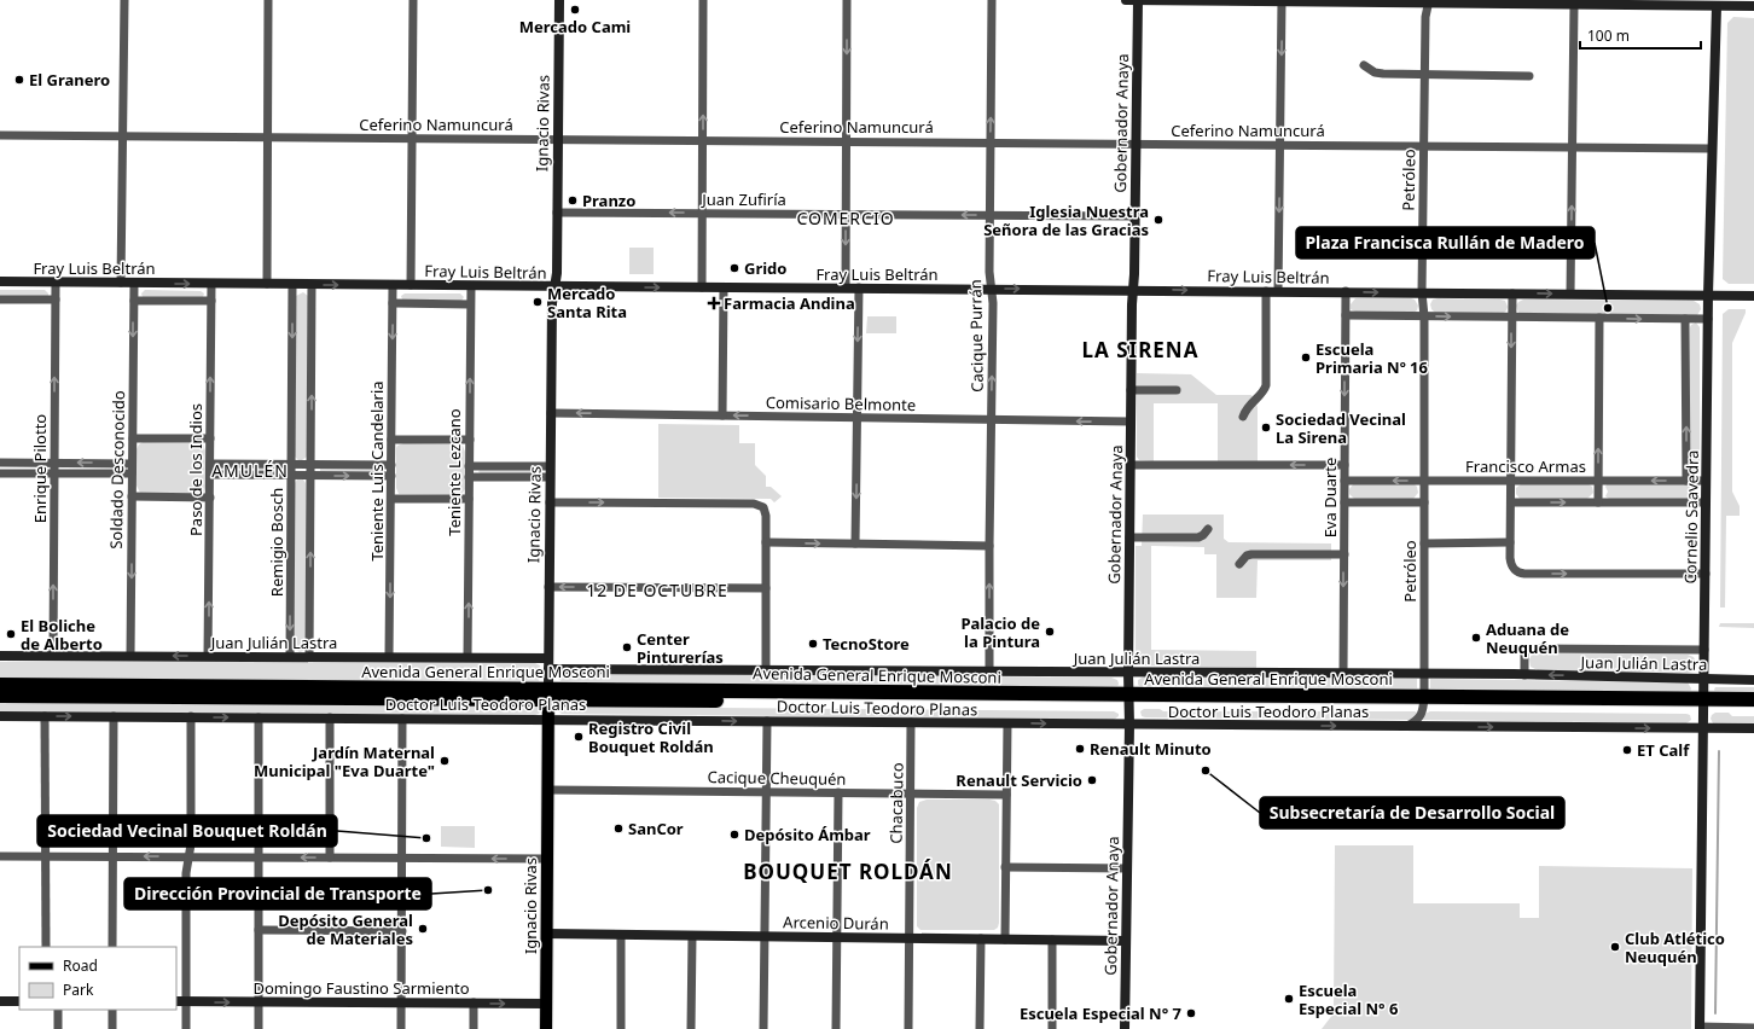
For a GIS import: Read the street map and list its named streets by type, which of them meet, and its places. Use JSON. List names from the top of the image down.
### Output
{
  "streets": {
    "highway": ["Avenida General Enrique Mosconi"],
    "main road": ["Ignacio Rivas"],
    "street": [
      "Gobernador Anaya",
      "Ceferino Namuncurá",
      "Petróleo",
      "Juan Zufiría",
      "Fray Luis Beltrán",
      "Cacique Purrán",
      "Comisario Belmonte",
      "Francisco Armas",
      "Enrique Pilotto",
      "Soldado Desconocido",
      "Paso de los Indios",
      "Teniente Luis Candelaria",
      "Teniente Lezcano",
      "Eva Duarte",
      "Cornelio Saavedra",
      "Remigio Bosch",
      "Juan Julián Lastra",
      "Doctor Luis Teodoro Planas",
      "Cacique Cheuquén",
      "Chacabuco",
      "Arcenio Durán",
      "Domingo Faustino Sarmiento"
    ]
  },
  "crossings": [
    ["Ignacio Rivas", "Ceferino Namuncurá"],
    ["Ignacio Rivas", "Juan Zufiría"],
    ["Ignacio Rivas", "Fray Luis Beltrán"],
    ["Ignacio Rivas", "Comisario Belmonte"],
    ["Ignacio Rivas", "Juan Julián Lastra"],
    ["Ignacio Rivas", "Avenida General Enrique Mosconi"],
    ["Ignacio Rivas", "Doctor Luis Teodoro Planas"],
    ["Ignacio Rivas", "Cacique Cheuquén"],
    ["Ignacio Rivas", "Arcenio Durán"],
    ["Ignacio Rivas", "Domingo Faustino Sarmiento"],
    ["Gobernador Anaya", "Ceferino Namuncurá"],
    ["Gobernador Anaya", "Juan Zufiría"],
    ["Gobernador Anaya", "Fray Luis Beltrán"],
    ["Gobernador Anaya", "Comisario Belmonte"],
    ["Gobernador Anaya", "Juan Julián Lastra"],
    ["Gobernador Anaya", "Avenida General Enrique Mosconi"],
    ["Gobernador Anaya", "Doctor Luis Teodoro Planas"],
    ["Gobernador Anaya", "Arcenio Durán"],
    ["Ceferino Namuncurá", "Petróleo"],
    ["Ceferino Namuncurá", "Cacique Purrán"],
    ["Ceferino Namuncurá", "Cornelio Saavedra"],
    ["Petróleo", "Fray Luis Beltrán"],
    ["Petróleo", "Francisco Armas"],
    ["Petróleo", "Juan Julián Lastra"],
    ["Petróleo", "Avenida General Enrique Mosconi"],
    ["Juan Zufiría", "Cacique Purrán"],
    ["Fray Luis Beltrán", "Cacique Purrán"],
    ["Fray Luis Beltrán", "Enrique Pilotto"],
    ["Fray Luis Beltrán", "Soldado Desconocido"],
    ["Fray Luis Beltrán", "Paso de los Indios"],
    ["Fray Luis Beltrán", "Teniente Luis Candelaria"],
    ["Fray Luis Beltrán", "Teniente Lezcano"],
    ["Fray Luis Beltrán", "Eva Duarte"],
    ["Fray Luis Beltrán", "Cornelio Saavedra"],
    ["Fray Luis Beltrán", "Remigio Bosch"],
    ["Cacique Purrán", "Comisario Belmonte"],
    ["Cacique Purrán", "Juan Julián Lastra"],
    ["Francisco Armas", "Eva Duarte"],
    ["Francisco Armas", "Cornelio Saavedra"],
    ["Enrique Pilotto", "Juan Julián Lastra"],
    ["Soldado Desconocido", "Juan Julián Lastra"],
    ["Paso de los Indios", "Juan Julián Lastra"],
    ["Teniente Luis Candelaria", "Juan Julián Lastra"],
    ["Teniente Lezcano", "Juan Julián Lastra"],
    ["Eva Duarte", "Juan Julián Lastra"],
    ["Cornelio Saavedra", "Juan Julián Lastra"],
    ["Cornelio Saavedra", "Avenida General Enrique Mosconi"],
    ["Cornelio Saavedra", "Doctor Luis Teodoro Planas"],
    ["Remigio Bosch", "Juan Julián Lastra"],
    ["Doctor Luis Teodoro Planas", "Chacabuco"],
    ["Cacique Cheuquén", "Chacabuco"],
    ["Chacabuco", "Arcenio Durán"]
  ],
  "one_way": [
    "Juan Zufiría",
    "Fray Luis Beltrán",
    "Cacique Purrán",
    "Comisario Belmonte",
    "Enrique Pilotto",
    "Soldado Desconocido",
    "Paso de los Indios",
    "Teniente Luis Candelaria",
    "Teniente Lezcano",
    "Eva Duarte",
    "Doctor Luis Teodoro Planas",
    "Domingo Faustino Sarmiento"
  ],
  "districts": [
    "COMERCIO",
    "LA SIRENA",
    "AMULÉN",
    "12 DE OCTUBRE",
    "BOUQUET ROLDÁN"
  ],
  "places": {
    "other": [
      "Mercado Cami",
      "El Granero",
      "Pranzo",
      "Iglesia Nuestra Señora de las Gracias",
      "Grido",
      "Mercado Santa Rita",
      "Plaza Francisca Rullán de Madero",
      "Escuela Primaria Nº 16",
      "Sociedad Vecinal La Sirena",
      "Palacio de la Pintura",
      "El Boliche de Alberto",
      "Aduana de Neuquén",
      "TecnoStore",
      "Center Pinturerías",
      "Registro Civil Bouquet Roldán",
      "Renault Minuto",
      "ET Calf",
      "Jardín Maternal Municipal \"Eva Duarte\"",
      "Subsecretaría de Desarrollo Social",
      "Renault Servicio",
      "SanCor",
      "Depósito Ámbar",
      "Sociedad Vecinal Bouquet Roldán",
      "Dirección Provincial de Transporte",
      "Depósito General de Materiales",
      "Club Atlético Neuquén",
      "Escuela Especial N° 6",
      "Escuela Especial N° 7"
    ],
    "health": ["Farmacia Andina"]
  },
  "legend": ["Road", "Park"],
  "scale_bar": "100 m"
}
